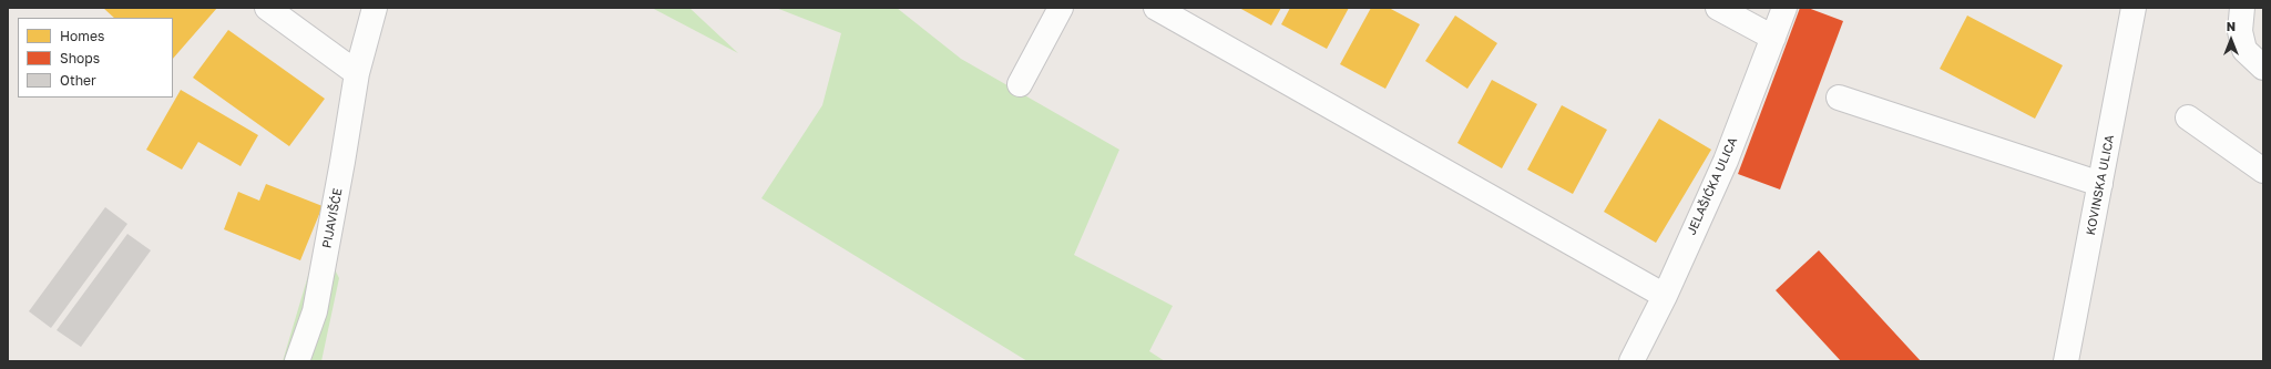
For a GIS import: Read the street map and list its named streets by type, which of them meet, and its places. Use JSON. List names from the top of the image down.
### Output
{
  "streets": {
    "street": ["KOVINSKA ULICA", "JELAŠIĆKA ULICA", "PIJAVIŠĆE"]
  },
  "legend": ["Homes", "Shops", "Other"],
  "north": "top"
}
